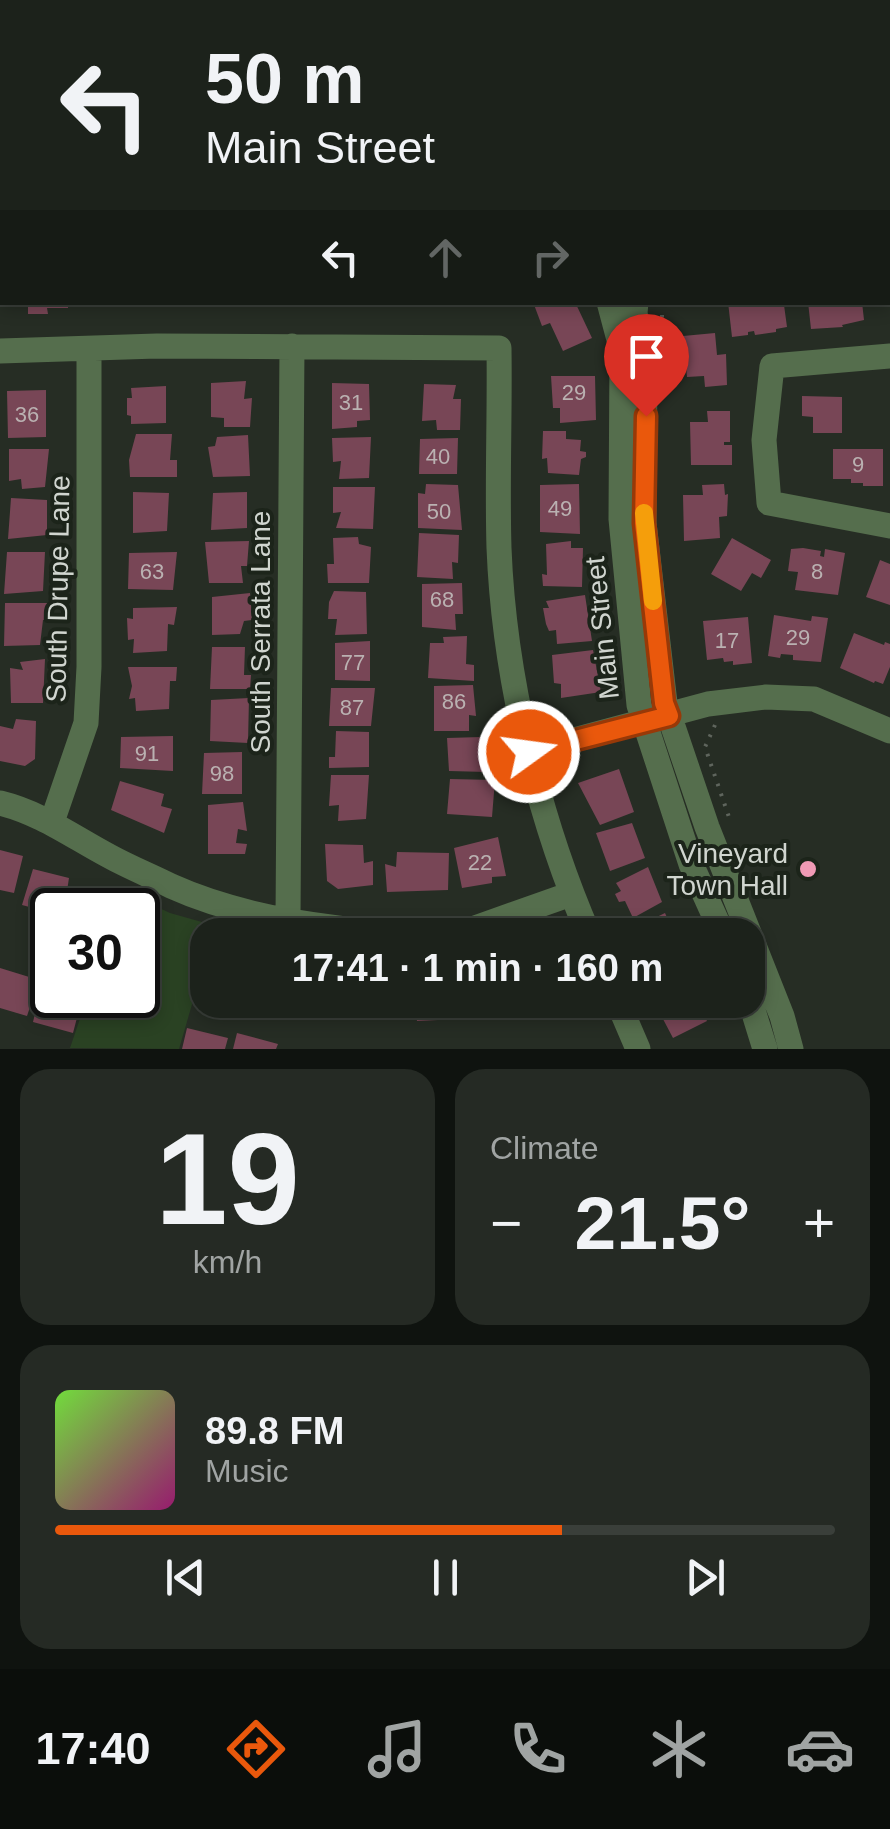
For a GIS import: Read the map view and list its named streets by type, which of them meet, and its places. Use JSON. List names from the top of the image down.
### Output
{
  "streets": {
    "street": ["South Drupe Lane", "Main Street", "South Serrata Lane"]
  },
  "places": ["Vineyard Town Hall"],
  "house_numbers": [
    "29",
    "31",
    "36",
    "40",
    "9",
    "49",
    "50",
    "63",
    "8",
    "68",
    "29",
    "17",
    "77",
    "86",
    "87",
    "91",
    "98",
    "22"
  ],
  "page": {
    "turn": ["50 m", "Main Street"],
    "limit": "30",
    "trip": "17:41 · 1 min · 160 m",
    "tile": [
      ["19", "km/h"],
      "Climate"
    ],
    "heat": ["−", "21.5°", "+"],
    "song": ["89.8 FM", "Music"],
    "tabs": "17:40"
  }
}
